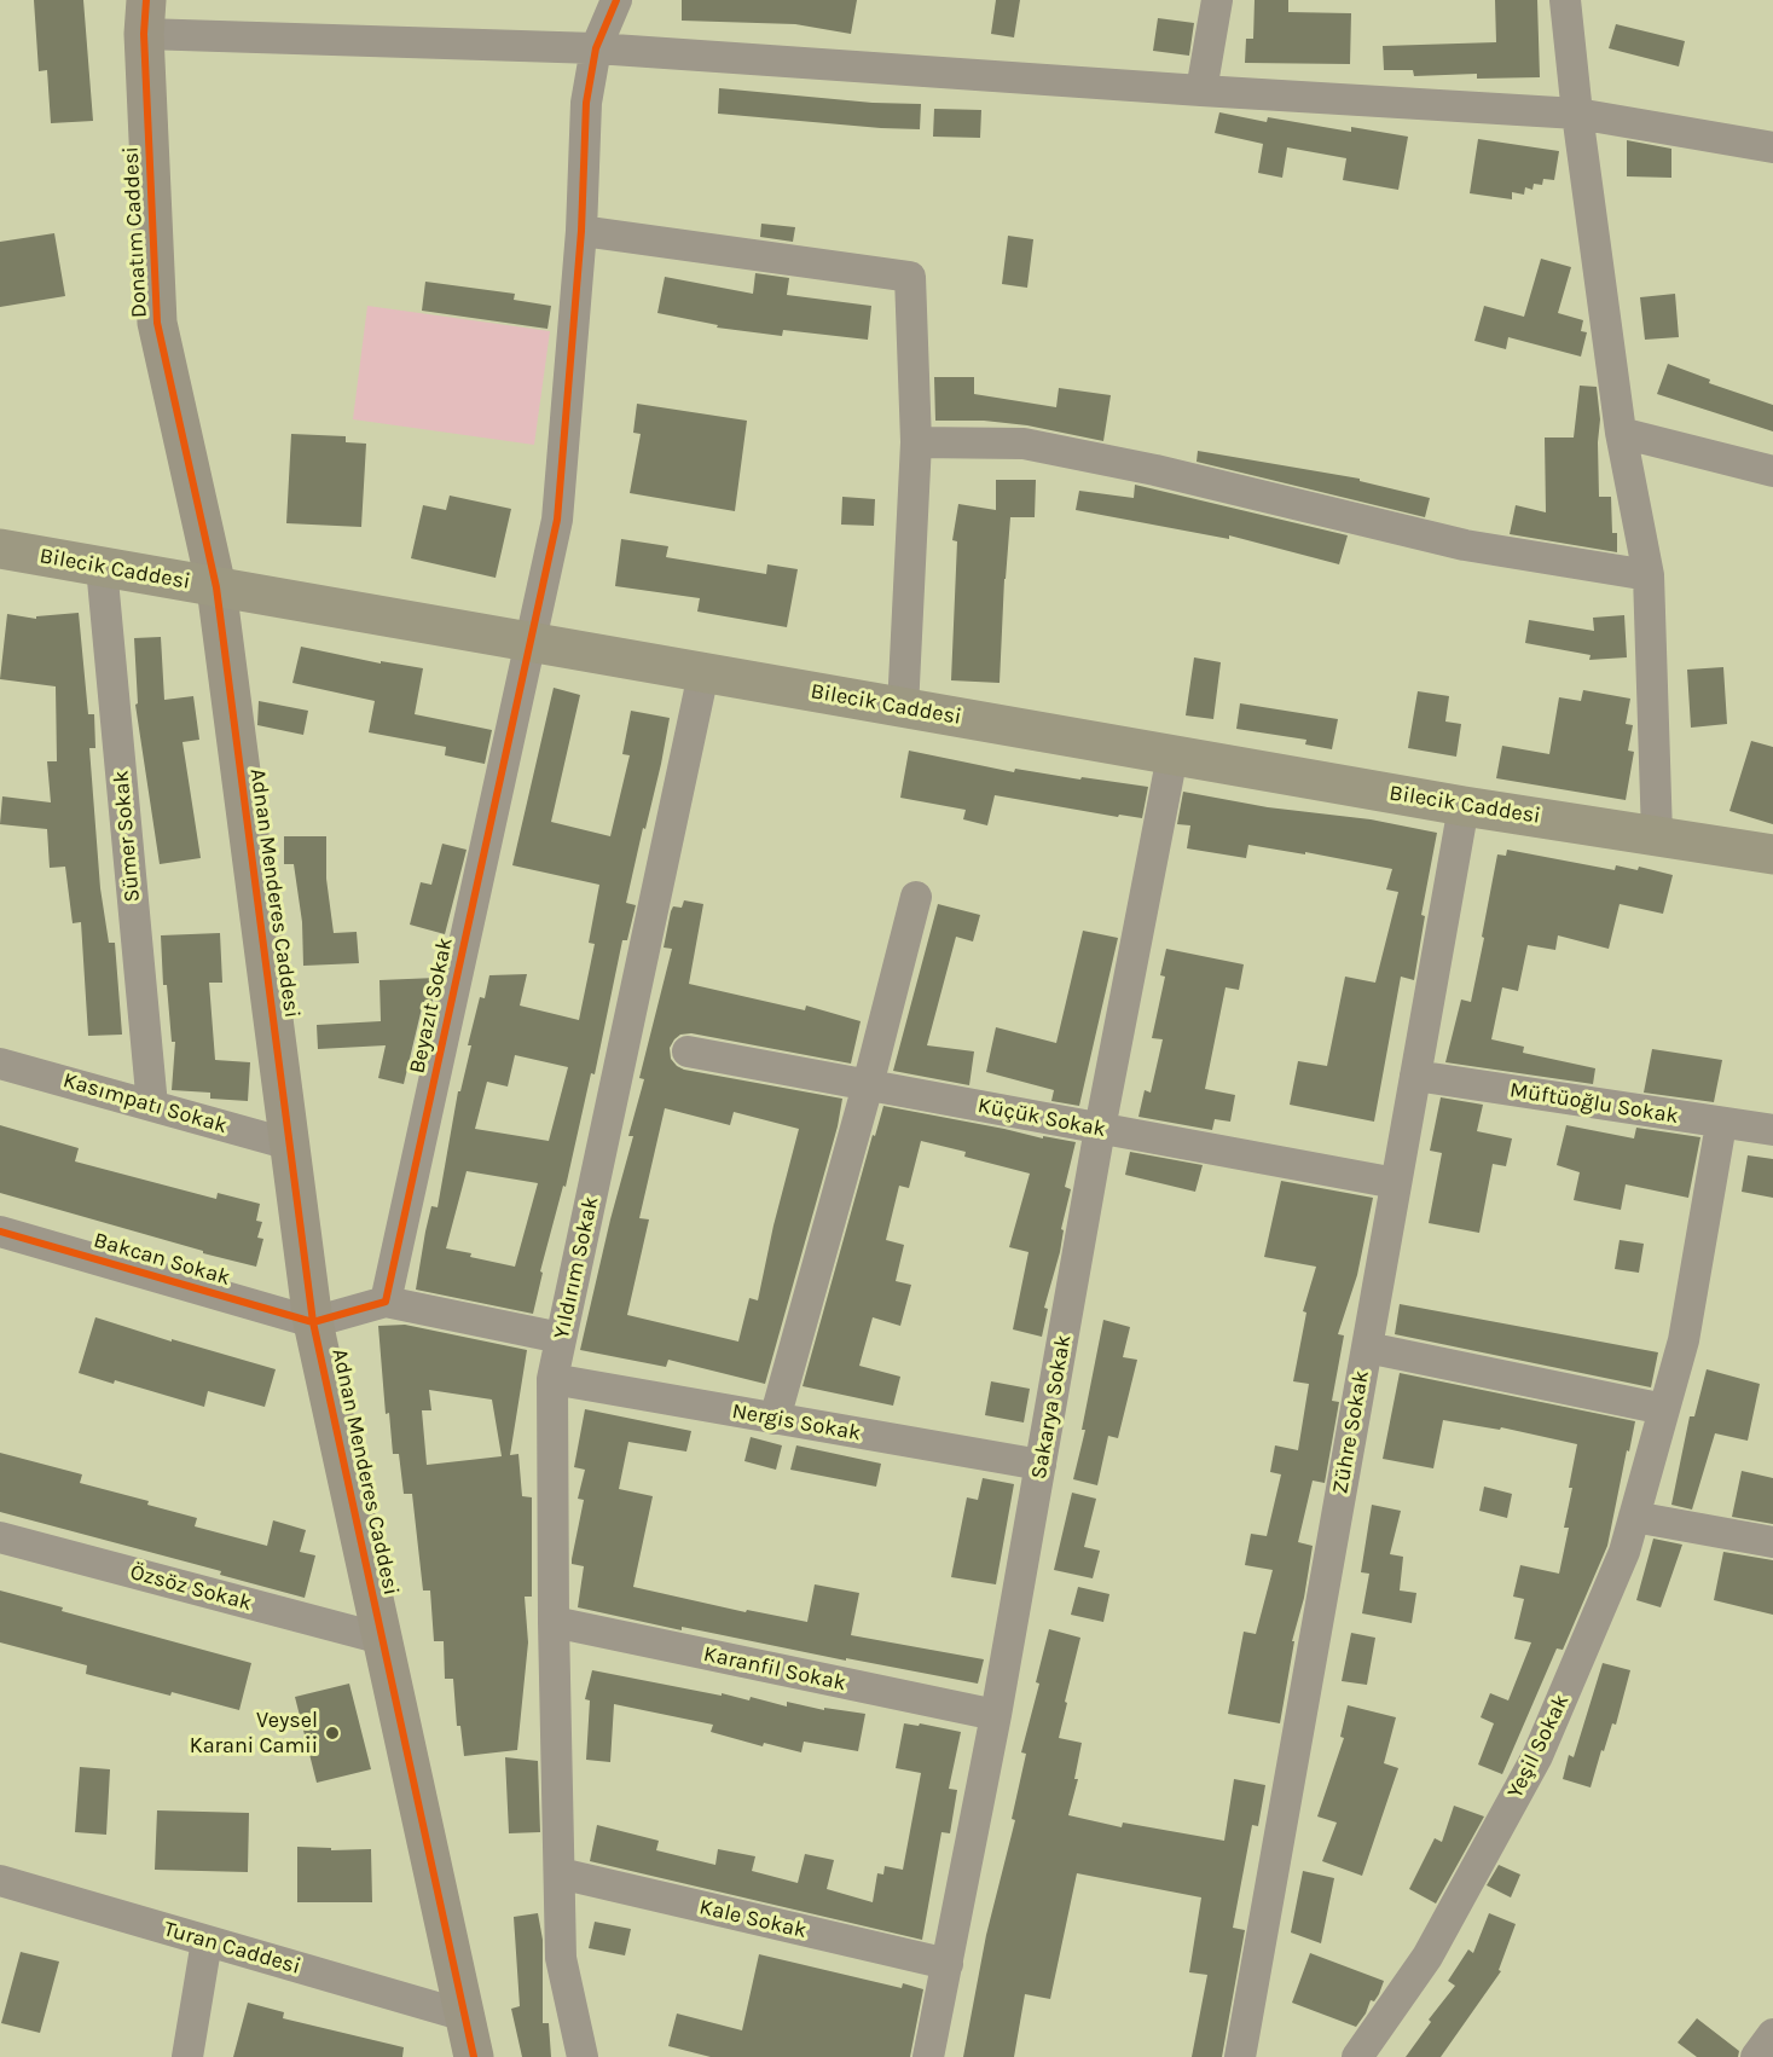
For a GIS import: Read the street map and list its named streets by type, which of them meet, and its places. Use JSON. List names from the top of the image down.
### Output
{
  "streets": {
    "main road": ["Bilecik Caddesi"],
    "street": [
      "Donatım Caddesi",
      "Sümer Sokak",
      "Adnan Menderes Caddesi",
      "Beyazıt Sokak",
      "Kasımpatı Sokak",
      "Müftüoğlu Sokak",
      "Küçük Sokak",
      "Bakcan Sokak",
      "Yıldırım Sokak",
      "Sakarya Sokak",
      "Nergis Sokak",
      "Zühre Sokak",
      "Özsöz Sokak",
      "Karanfil Sokak",
      "Yeşil Sokak",
      "Kale Sokak",
      "Turan Caddesi"
    ]
  },
  "crossings": [
    ["Donatım Caddesi", "Bilecik Caddesi"],
    ["Donatım Caddesi", "Adnan Menderes Caddesi"],
    ["Bilecik Caddesi", "Sümer Sokak"],
    ["Bilecik Caddesi", "Adnan Menderes Caddesi"],
    ["Bilecik Caddesi", "Beyazıt Sokak"],
    ["Bilecik Caddesi", "Yıldırım Sokak"],
    ["Bilecik Caddesi", "Sakarya Sokak"],
    ["Bilecik Caddesi", "Zühre Sokak"],
    ["Sümer Sokak", "Kasımpatı Sokak"],
    ["Adnan Menderes Caddesi", "Kasımpatı Sokak"],
    ["Adnan Menderes Caddesi", "Bakcan Sokak"],
    ["Adnan Menderes Caddesi", "Özsöz Sokak"],
    ["Adnan Menderes Caddesi", "Turan Caddesi"],
    ["Müftüoğlu Sokak", "Zühre Sokak"],
    ["Müftüoğlu Sokak", "Yeşil Sokak"],
    ["Küçük Sokak", "Sakarya Sokak"],
    ["Küçük Sokak", "Zühre Sokak"],
    ["Yıldırım Sokak", "Nergis Sokak"],
    ["Yıldırım Sokak", "Karanfil Sokak"],
    ["Yıldırım Sokak", "Kale Sokak"],
    ["Sakarya Sokak", "Nergis Sokak"],
    ["Sakarya Sokak", "Karanfil Sokak"],
    ["Sakarya Sokak", "Kale Sokak"]
  ],
  "places": ["Veysel Karani Camii"]
}
